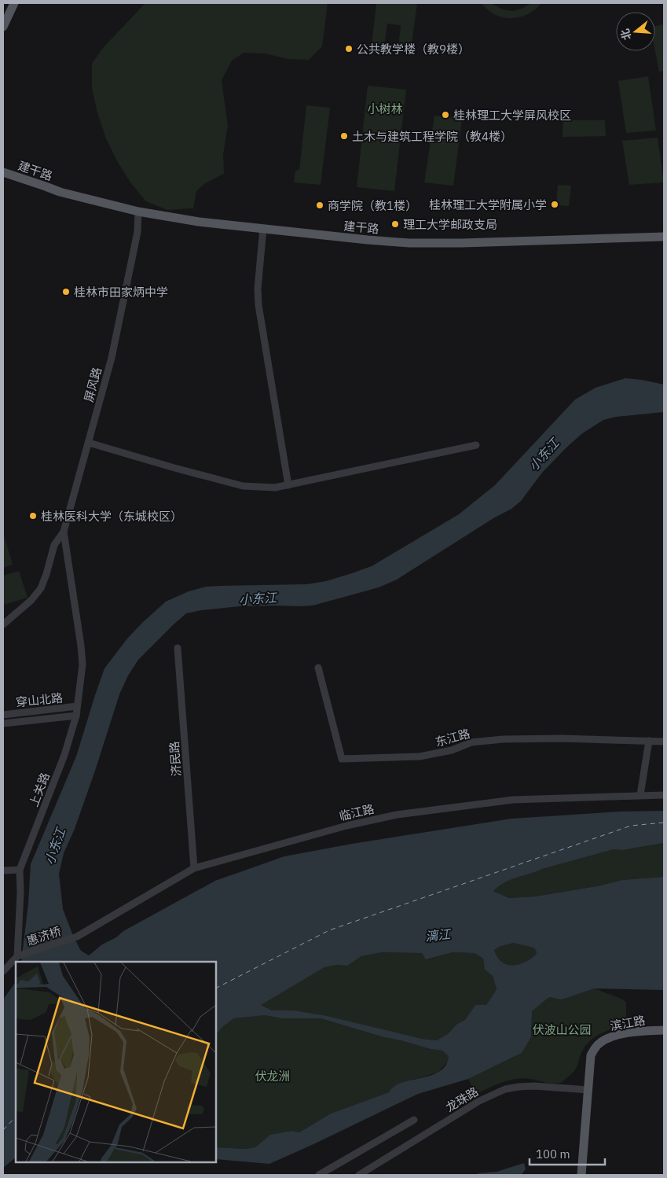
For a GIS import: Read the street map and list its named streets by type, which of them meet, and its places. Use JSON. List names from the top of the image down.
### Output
{
  "streets": {
    "main road": ["建干路", "滨江路"],
    "street": [
      "屏风路",
      "穿山北路",
      "东江路",
      "济民路",
      "上关路",
      "临江路",
      "惠济桥",
      "龙珠路"
    ]
  },
  "crossings": [
    ["建干路", "屏风路"],
    ["屏风路", "上关路"],
    ["穿山北路", "上关路"],
    ["济民路", "临江路"],
    ["上关路", "惠济桥"],
    ["临江路", "惠济桥"],
    ["滨江路", "龙珠路"]
  ],
  "water": ["小东江", "漓江"],
  "parks": ["小树林", "伏波山公园", "伏龙洲"],
  "places": [
    "公共教学楼（教9楼）",
    "桂林理工大学屏风校区",
    "土木与建筑工程学院（教4楼）",
    "桂林理工大学附属小学",
    "商学院（教1楼）",
    "理工大学邮政支局",
    "桂林市田家炳中学",
    "桂林医科大学（东城校区）"
  ],
  "scale_bar": "100 m",
  "north": "left"
}
